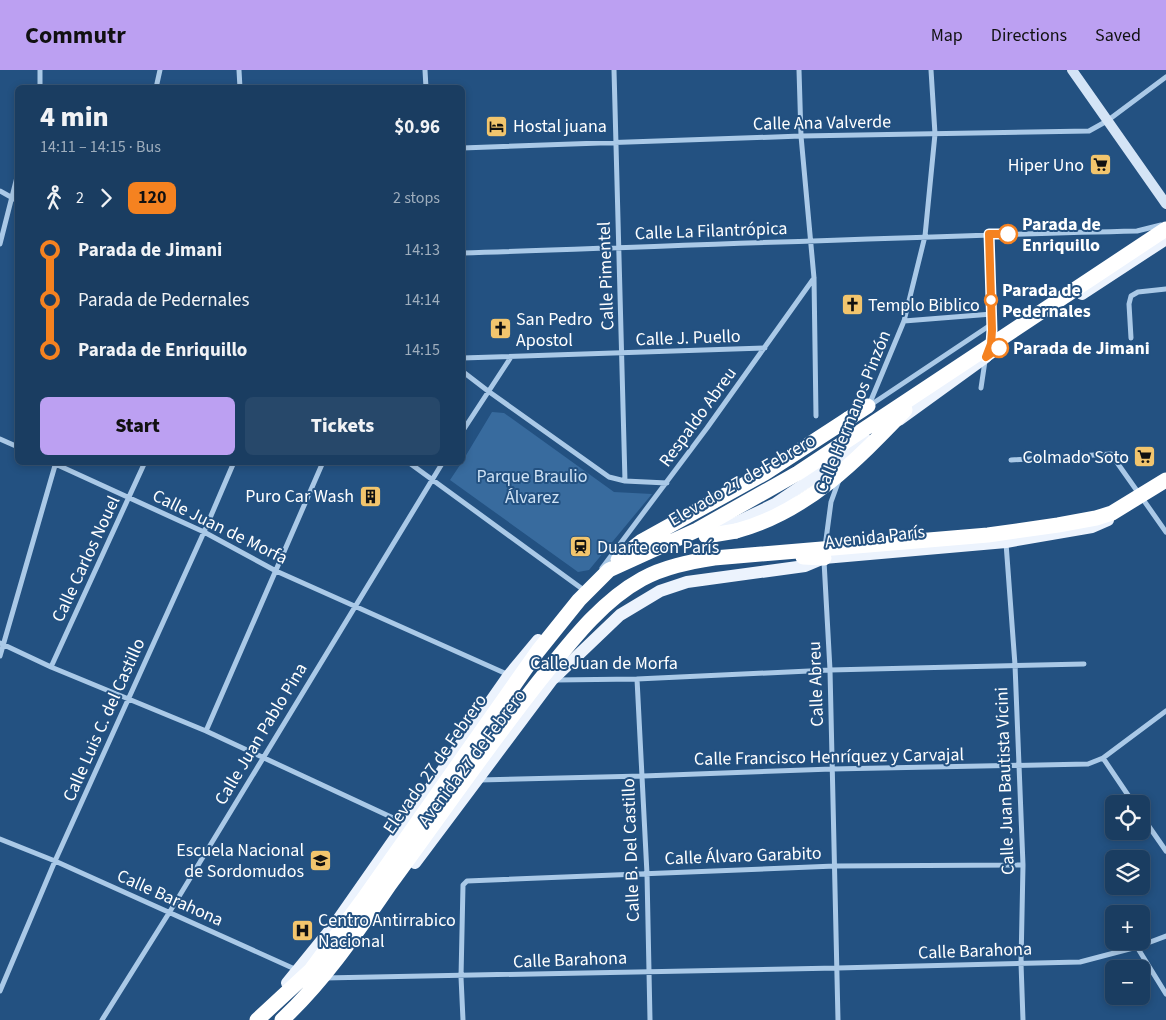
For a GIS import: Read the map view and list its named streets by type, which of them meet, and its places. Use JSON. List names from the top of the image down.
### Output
{
  "streets": {
    "highway": ["Elevado 27 de Febrero"],
    "main road": ["Avenida París", "Avenida 27 de Febrero"],
    "street": [
      "Calle Ana Valverde",
      "Calle La Filantrópica",
      "Calle Pimentel",
      "Calle J. Puello",
      "Calle Hermanos Pinzón",
      "Respaldo Abreu",
      "Calle Juan de Morfa",
      "Calle Carlos Nouel",
      "Calle Abreu",
      "Calle Luis C. del Castillo",
      "Calle Juan Pablo Pina",
      "Calle Francisco Henríquez y Carvajal",
      "Calle Juan Bautista Vicini",
      "Calle B. Del Castillo",
      "Calle Álvaro Garabito",
      "Calle Barahona"
    ]
  },
  "crossings": [
    ["Calle Ana Valverde", "Calle Pimentel"],
    ["Calle Ana Valverde", "Calle Hermanos Pinzón"],
    ["Calle La Filantrópica", "Calle Pimentel"],
    ["Calle La Filantrópica", "Calle Hermanos Pinzón"],
    ["Calle Pimentel", "Calle J. Puello"],
    ["Calle J. Puello", "Respaldo Abreu"],
    ["Calle Hermanos Pinzón", "Avenida París"],
    ["Calle Hermanos Pinzón", "Calle Abreu"],
    ["Calle Hermanos Pinzón", "Avenida 27 de Febrero"],
    ["Respaldo Abreu", "Elevado 27 de Febrero"],
    ["Respaldo Abreu", "Avenida 27 de Febrero"],
    ["Elevado 27 de Febrero", "Avenida 27 de Febrero"],
    ["Calle Juan de Morfa", "Avenida París"],
    ["Calle Juan de Morfa", "Calle Carlos Nouel"],
    ["Calle Juan de Morfa", "Calle Abreu"],
    ["Calle Juan de Morfa", "Calle Luis C. del Castillo"],
    ["Calle Juan de Morfa", "Calle Juan Pablo Pina"],
    ["Calle Juan de Morfa", "Avenida 27 de Febrero"],
    ["Calle Juan de Morfa", "Calle Juan Bautista Vicini"],
    ["Calle Juan de Morfa", "Calle B. Del Castillo"],
    ["Avenida París", "Calle Abreu"],
    ["Avenida París", "Avenida 27 de Febrero"],
    ["Avenida París", "Calle Juan Bautista Vicini"],
    ["Calle Abreu", "Calle Francisco Henríquez y Carvajal"],
    ["Calle Abreu", "Calle Álvaro Garabito"],
    ["Calle Abreu", "Calle Barahona"],
    ["Calle Luis C. del Castillo", "Calle Barahona"],
    ["Calle Juan Pablo Pina", "Calle Barahona"],
    ["Calle Francisco Henríquez y Carvajal", "Avenida 27 de Febrero"],
    ["Calle Francisco Henríquez y Carvajal", "Calle Juan Bautista Vicini"],
    ["Calle Francisco Henríquez y Carvajal", "Calle B. Del Castillo"],
    ["Avenida 27 de Febrero", "Calle Barahona"],
    ["Calle Juan Bautista Vicini", "Calle Álvaro Garabito"],
    ["Calle Juan Bautista Vicini", "Calle Barahona"],
    ["Calle B. Del Castillo", "Calle Álvaro Garabito"],
    ["Calle B. Del Castillo", "Calle Barahona"],
    ["Calle Álvaro Garabito", "Calle Barahona"]
  ],
  "parks": ["Parque Braulio Álvarez"],
  "places": {
    "hotel": ["Hostal juana"],
    "supermarket": ["Hiper Uno", "Colmado Soto"],
    "other": ["Parada de Enriquillo", "Parada de Pedernales", "Parada de Jimani"],
    "church": ["Templo Biblico", "San Pedro Apostol"],
    "building": ["Puro Car Wash"],
    "station": ["Duarte con París"],
    "school or university": ["Escuela Nacional de Sordomudos"],
    "hospital": ["Centro Antirrabico Nacional"]
  },
  "lines": ["bus line 120"],
  "page": {
    "header": "Commutr",
    "nav": ["Map", "Directions", "Saved"],
    "heading": ["4 min", "14:11 – 14:15 · Bus", "$0.96"],
    "legs": ["2", "120", "2 stops"],
    "list": [
      {
        "name": "Parada de Jimani",
        "value": "14:13"
      },
      {
        "name": "Parada de Pedernales",
        "value": "14:14"
      },
      {
        "name": "Parada de Enriquillo",
        "value": "14:15"
      }
    ],
    "buttons": ["Start", "Tickets"],
    "map_buttons": ["+", "−"]
  }
}
